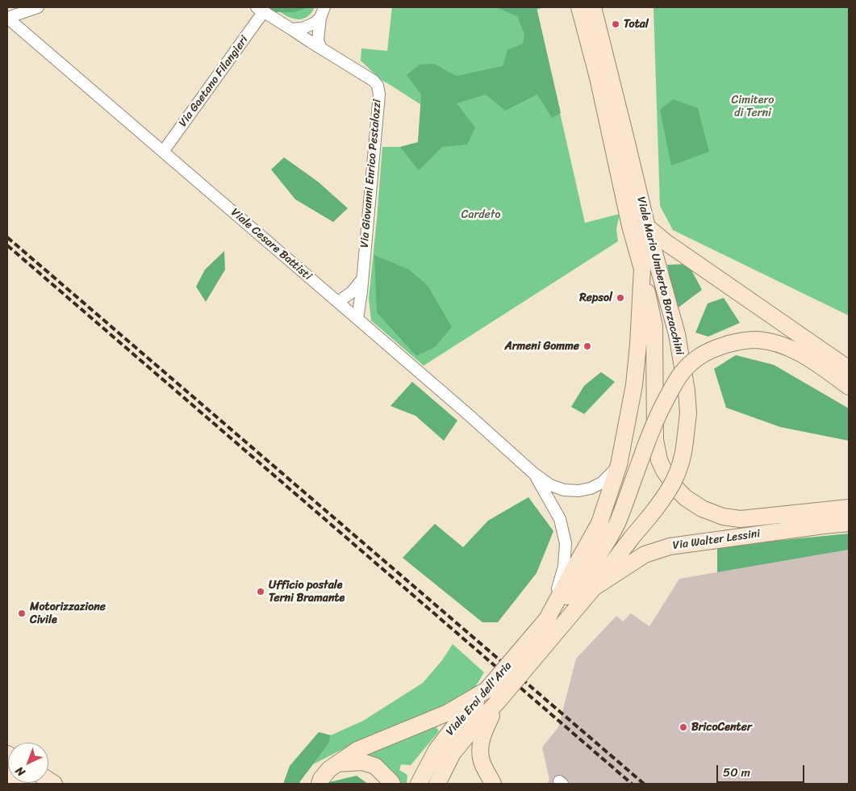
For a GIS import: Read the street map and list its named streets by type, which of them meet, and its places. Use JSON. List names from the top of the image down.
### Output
{
  "streets": {
    "main road": ["Viale Mario Umberto Borzacchini", "Via Walter Lessini", "Viale Eroi dell'Aria"],
    "street": ["Via Gaetano Filangieri", "Via Giovanni Enrico Pestalozzi", "Viale Cesare Battisti"]
  },
  "crossings": [
    ["Via Gaetano Filangieri", "Via Giovanni Enrico Pestalozzi"],
    ["Via Gaetano Filangieri", "Viale Cesare Battisti"],
    ["Via Giovanni Enrico Pestalozzi", "Viale Cesare Battisti"],
    ["Viale Cesare Battisti", "Viale Mario Umberto Borzacchini"],
    ["Viale Cesare Battisti", "Via Walter Lessini"],
    ["Viale Mario Umberto Borzacchini", "Via Walter Lessini"],
    ["Viale Mario Umberto Borzacchini", "Viale Eroi dell'Aria"]
  ],
  "parks": ["Cimitero di Terni", "Cardeto"],
  "places": [
    "Total",
    "Repsol",
    "Armeni Gomme",
    "Ufficio postale Terni Bramante",
    "Motorizzazione Civile",
    "BricoCenter"
  ],
  "scale_bar": "50 m",
  "north": "bottom left"
}
